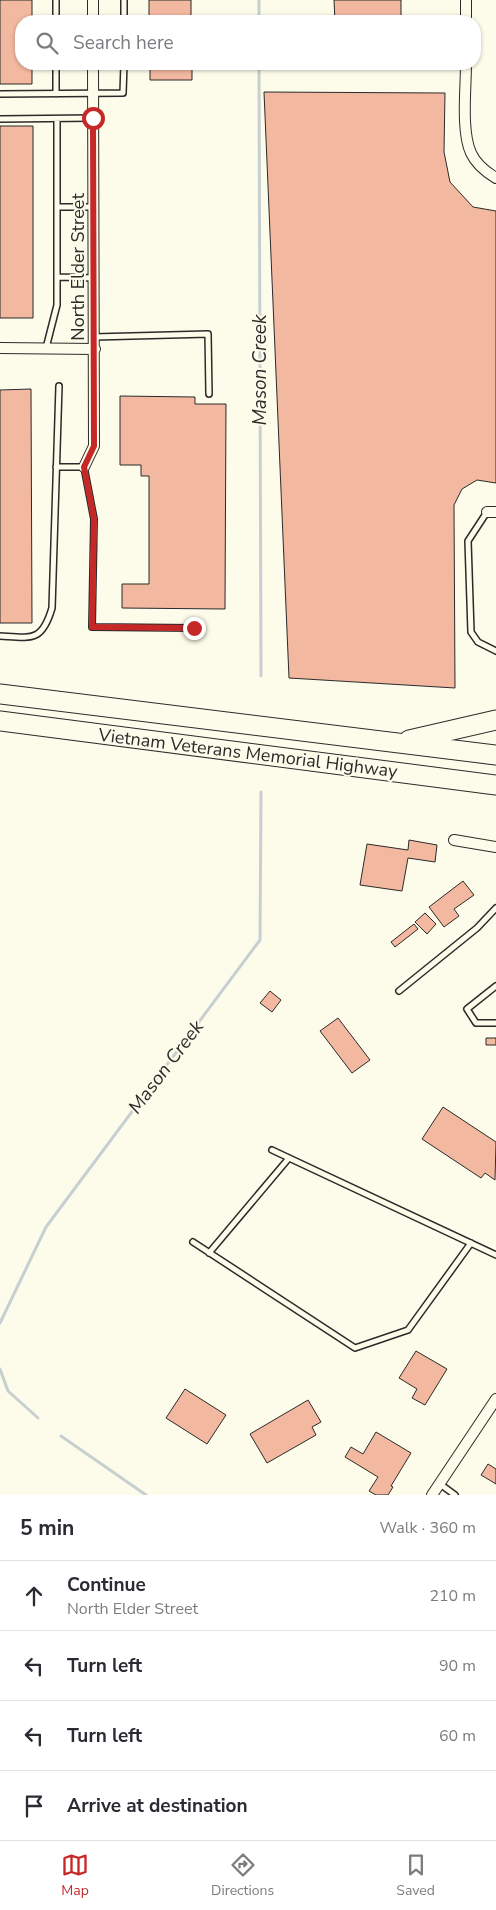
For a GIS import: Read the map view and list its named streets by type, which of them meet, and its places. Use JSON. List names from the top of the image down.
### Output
{
  "streets": {
    "highway": ["Vietnam Veterans Memorial Highway"],
    "street": ["North Elder Street"]
  },
  "water": ["Mason Creek"],
  "page": {
    "search": "Search here",
    "heading": ["5 min", "Walk · 360 m"],
    "list": [
      ["Continue", "North Elder Street", "210 m"],
      ["Turn left", "90 m"],
      ["Turn left", "60 m"],
      "Arrive at destination"
    ],
    "nav": ["Map", "Directions", "Saved"]
  }
}
